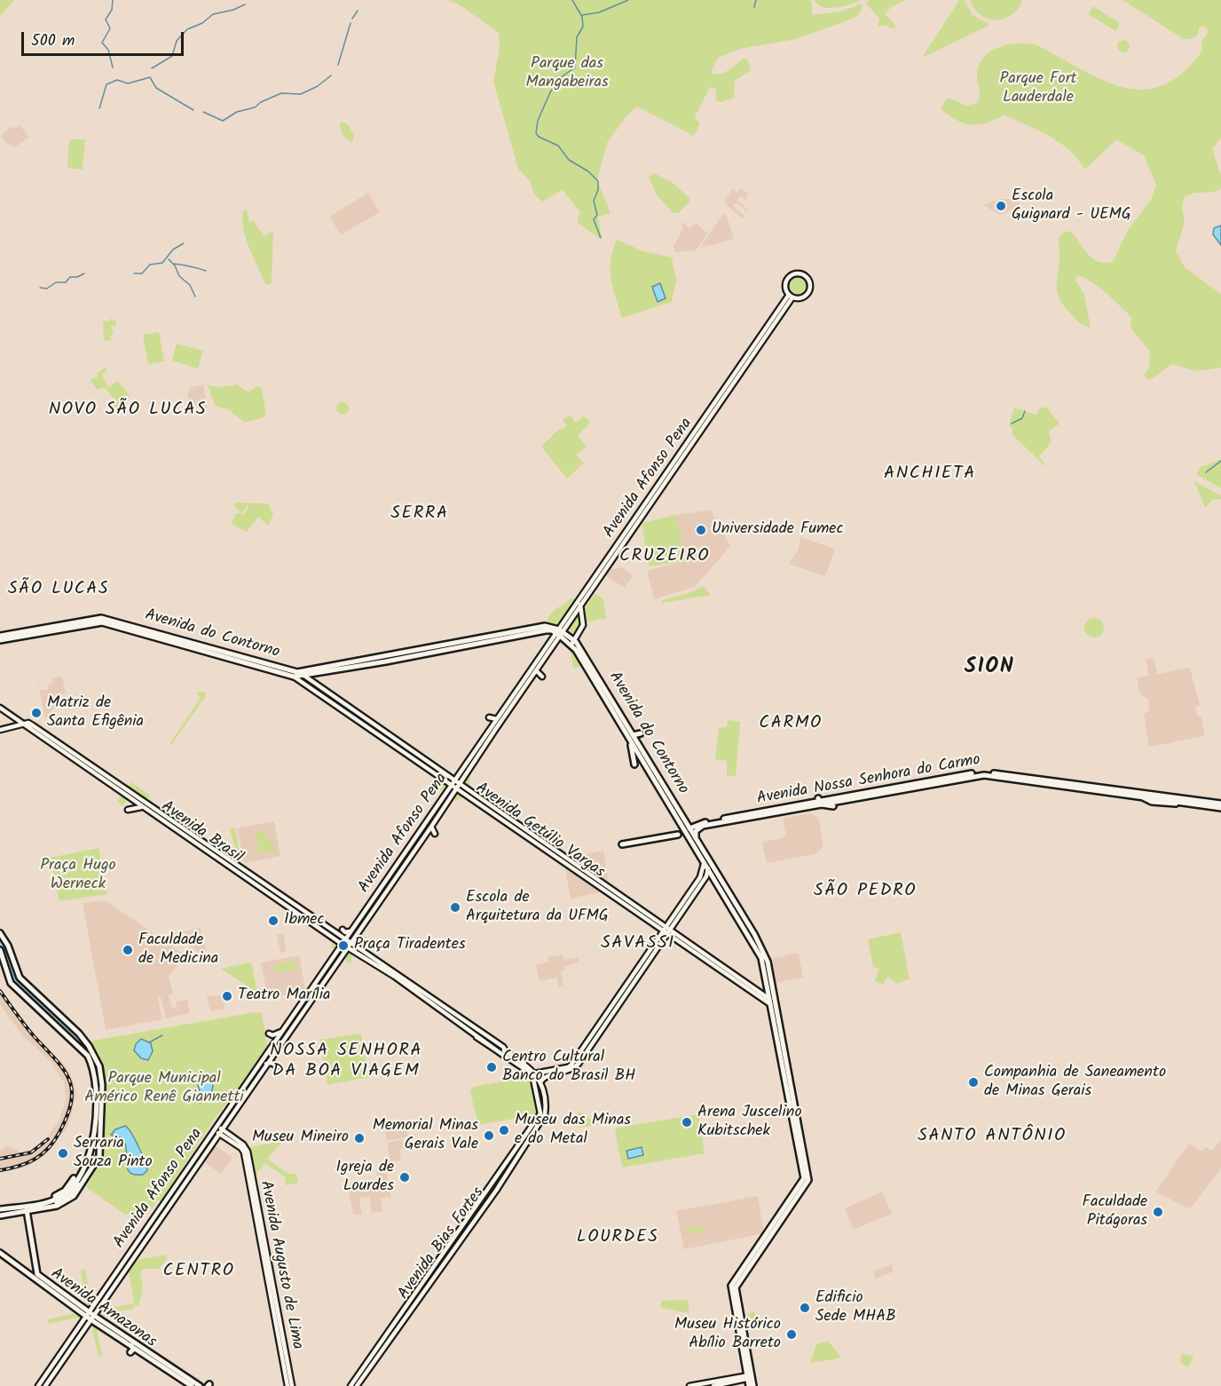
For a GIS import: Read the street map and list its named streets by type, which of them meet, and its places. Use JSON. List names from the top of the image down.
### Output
{
  "streets": {
    "main road": [
      "Avenida Afonso Pena",
      "Avenida do Contorno",
      "Avenida Nossa Senhora do Carmo",
      "Avenida Getúlio Vargas",
      "Avenida Brasil",
      "Avenida Bias Fortes",
      "Avenida Augusto de Lima",
      "Avenida Amazonas"
    ]
  },
  "crossings": [
    ["Avenida Afonso Pena", "Avenida do Contorno"],
    ["Avenida Afonso Pena", "Avenida Getúlio Vargas"],
    ["Avenida Afonso Pena", "Avenida Brasil"],
    ["Avenida Afonso Pena", "Avenida Amazonas"],
    ["Avenida do Contorno", "Avenida Nossa Senhora do Carmo"],
    ["Avenida do Contorno", "Avenida Getúlio Vargas"],
    ["Avenida Brasil", "Avenida Bias Fortes"]
  ],
  "districts": [
    "NOVO SÃO LUCAS",
    "ANCHIETA",
    "SERRA",
    "CRUZEIRO",
    "SÃO LUCAS",
    "SION",
    "CARMO",
    "SÃO PEDRO",
    "SAVASSI",
    "NOSSA SENHORA DA BOA VIAGEM",
    "SANTO ANTÔNIO",
    "LOURDES",
    "CENTRO"
  ],
  "parks": [
    "Parque das Mangabeiras",
    "Parque Fort Lauderdale",
    "Praça Hugo Werneck",
    "Parque Municipal Américo Renê Giannetti"
  ],
  "places": [
    "Escola Guignard - UEMG",
    "Universidade Fumec",
    "Matriz de Santa Efigênia",
    "Escola de Arquitetura da UFMG",
    "Ibmec",
    "Praça Tiradentes",
    "Faculdade de Medicina",
    "Teatro Marília",
    "Centro Cultural Banco do Brasil BH",
    "Companhia de Saneamento de Minas Gerais",
    "Arena Juscelino Kubitschek",
    "Museu das Minas e do Metal",
    "Memorial Minas Gerais Vale",
    "Museu Mineiro",
    "Serraria Souza Pinto",
    "Igreja de Lourdes",
    "Faculdade Pitágoras",
    "Edificio Sede MHAB",
    "Museu Histórico Abílio Barreto"
  ],
  "scale_bar": "500 m"
}
